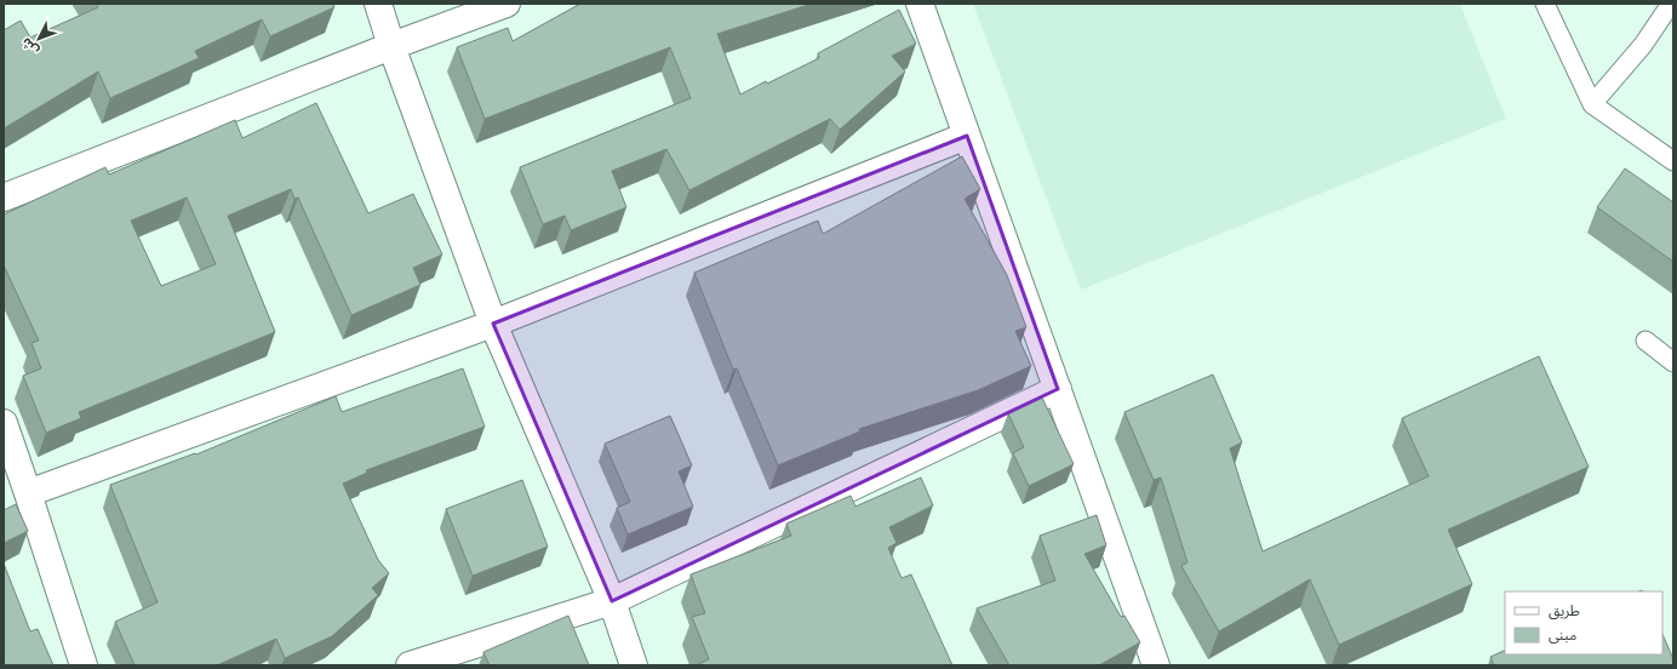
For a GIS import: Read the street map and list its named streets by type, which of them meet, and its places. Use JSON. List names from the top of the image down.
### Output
{
  "legend": ["طريق", "مبنى"],
  "north": "bottom left"
}
